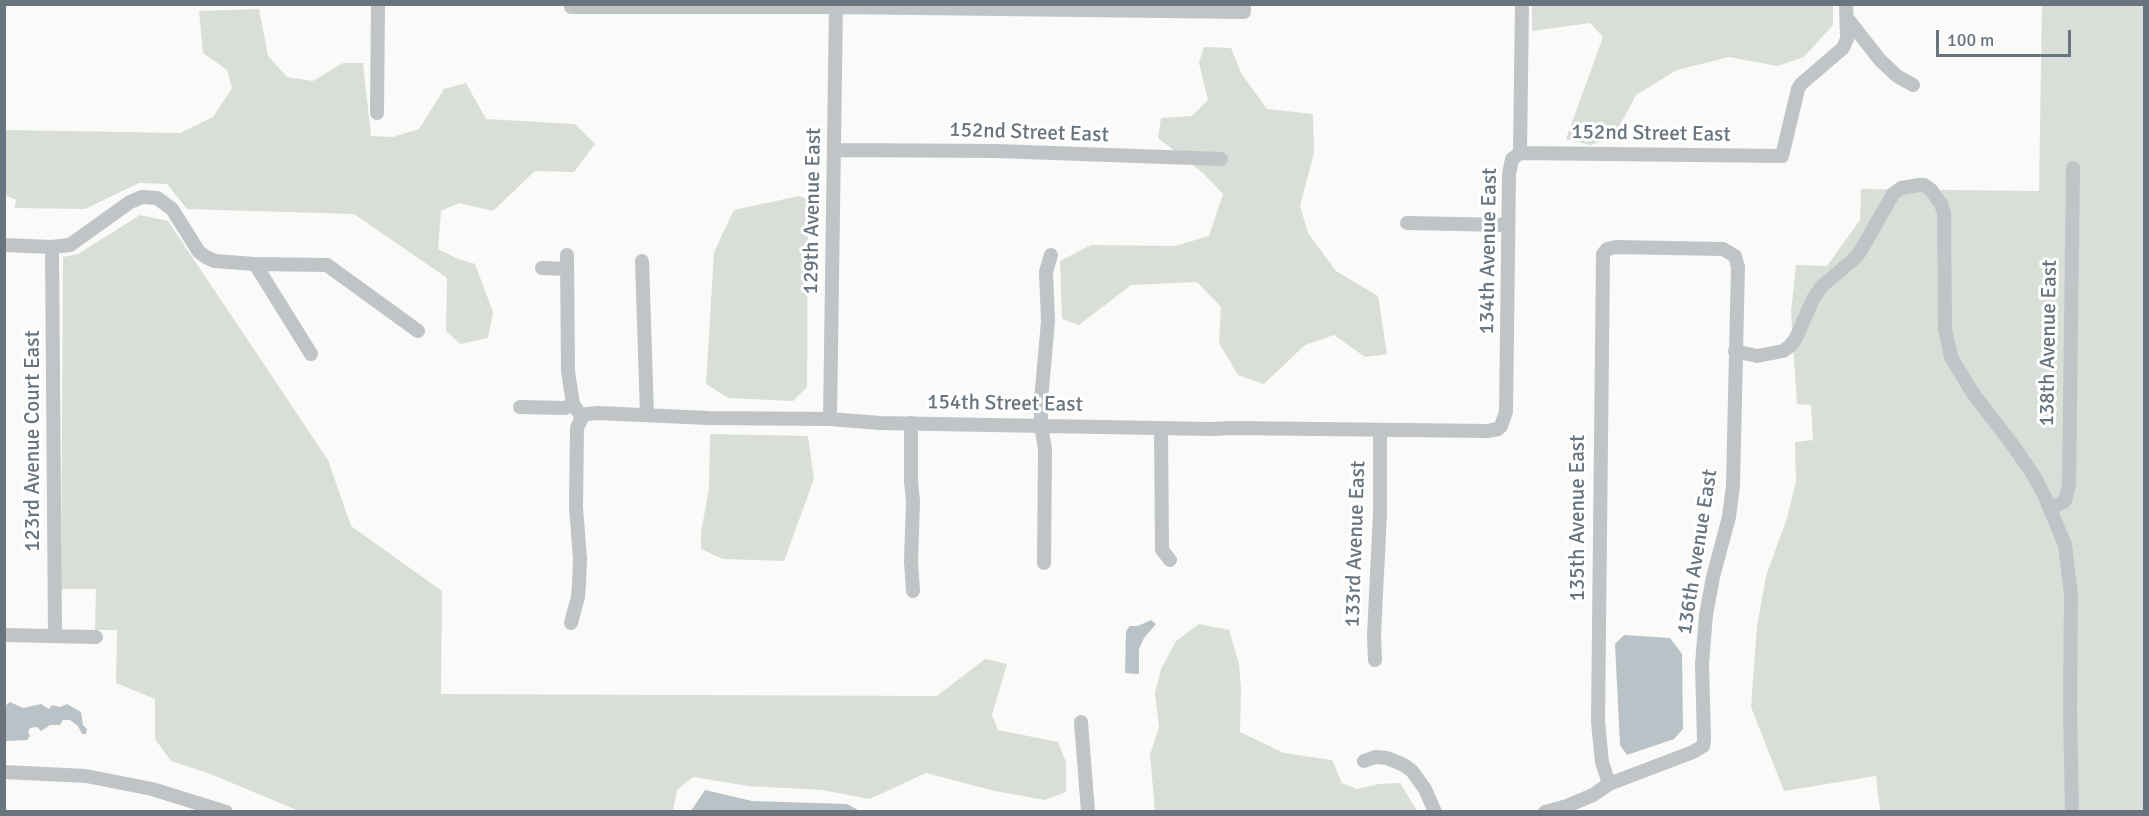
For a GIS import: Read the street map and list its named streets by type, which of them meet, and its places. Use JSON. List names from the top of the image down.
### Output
{
  "streets": {
    "street": [
      "152nd Street East",
      "129th Avenue East",
      "134th Avenue East",
      "138th Avenue East",
      "154th Street East",
      "123rd Avenue Court East",
      "135th Avenue East",
      "133rd Avenue East",
      "136th Avenue East"
    ]
  },
  "crossings": [
    ["152nd Street East", "129th Avenue East"],
    ["152nd Street East", "134th Avenue East"],
    ["129th Avenue East", "154th Street East"],
    ["134th Avenue East", "154th Street East"],
    ["138th Avenue East", "136th Avenue East"],
    ["154th Street East", "133rd Avenue East"],
    ["135th Avenue East", "136th Avenue East"]
  ],
  "scale_bar": "100 m"
}
